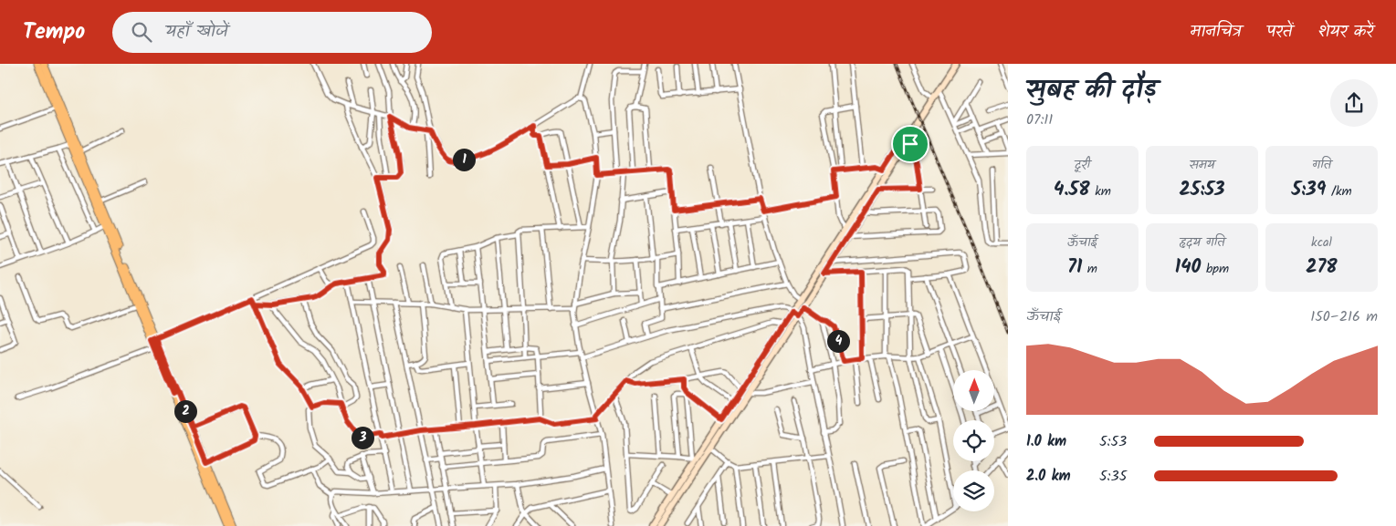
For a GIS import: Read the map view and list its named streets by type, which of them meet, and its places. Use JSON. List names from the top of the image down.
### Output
{
  "north": "top",
  "page": {
    "header": "Tempo",
    "search": "यहाँ खोजें",
    "nav": ["मानचित्र", "परतें", "शेयर करें"],
    "heading": ["सुबह की दौड़", "07:11"],
    "stats": [
      ["दूरी", "4.58 km"],
      ["समय", "25:53"],
      ["गति", "5:39 /km"],
      ["ऊँचाई", "71 m"],
      ["हृदय गति", "140 bpm"],
      ["kcal", "278"]
    ],
    "pins": [
      "1",
      "4",
      "2",
      "3"
    ],
    "chart": ["ऊँचाई", "150–216 m"],
    "list": [
      {
        "name": "1.0 km",
        "note": "5:53"
      },
      {
        "name": "2.0 km",
        "note": "5:35"
      }
    ]
  }
}
